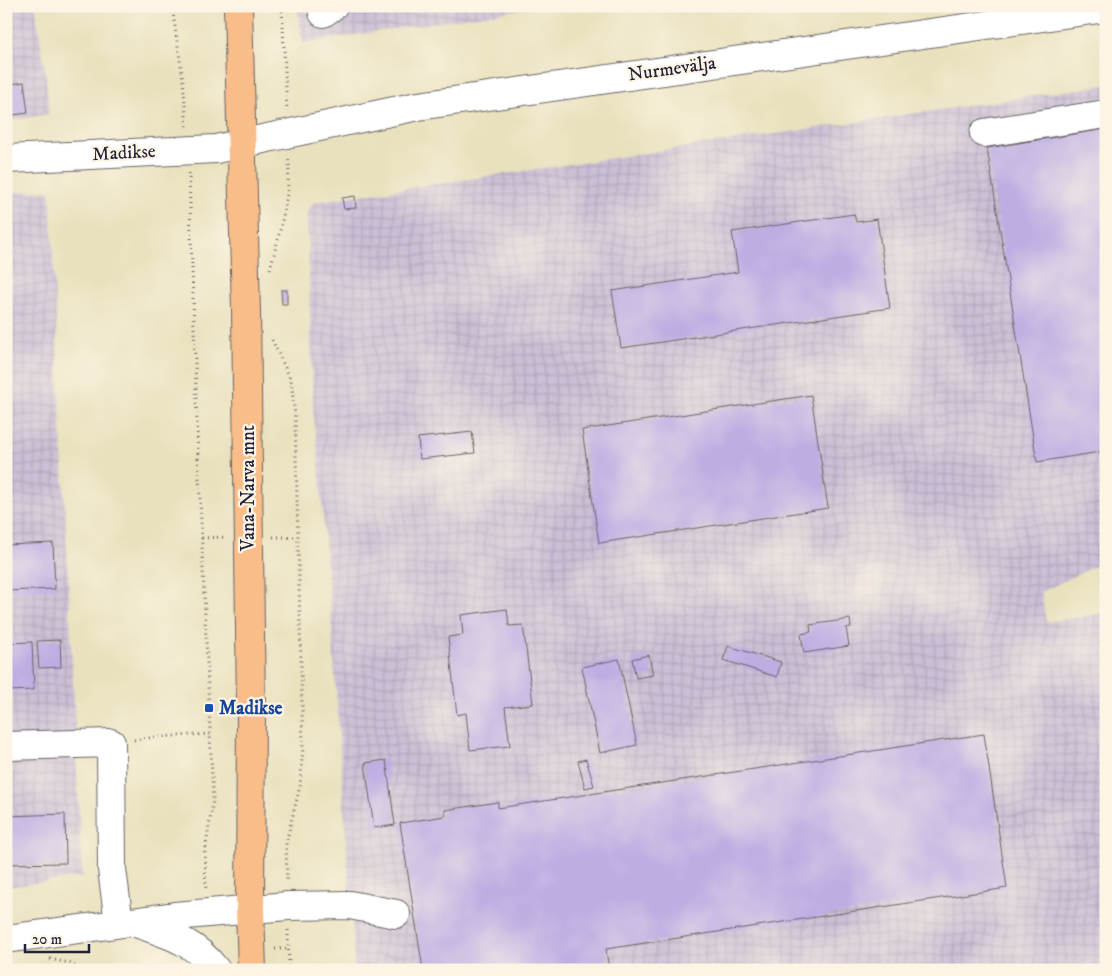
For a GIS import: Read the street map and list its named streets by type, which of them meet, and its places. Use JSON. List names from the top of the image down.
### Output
{
  "streets": {
    "main road": ["Vana-Narva mnt"],
    "street": ["Nurmevälja", "Madikse"]
  },
  "crossings": [
    ["Nurmevälja", "Madikse"],
    ["Nurmevälja", "Vana-Narva mnt"],
    ["Madikse", "Vana-Narva mnt"]
  ],
  "places": {
    "transit": ["Madikse"]
  },
  "scale_bar": "20 m"
}
